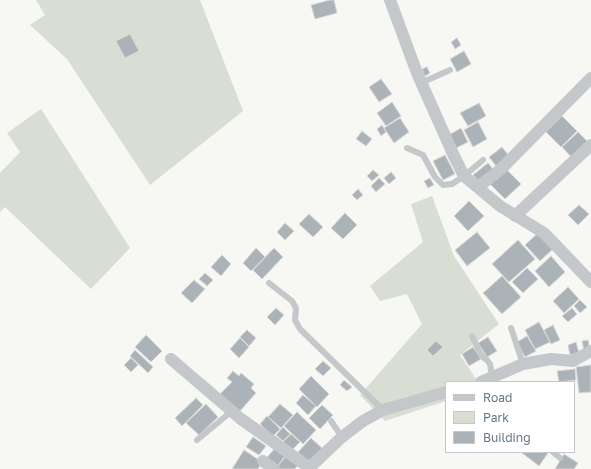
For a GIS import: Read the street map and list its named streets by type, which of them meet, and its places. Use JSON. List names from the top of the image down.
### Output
{
  "legend": ["Road", "Park", "Building"]
}
